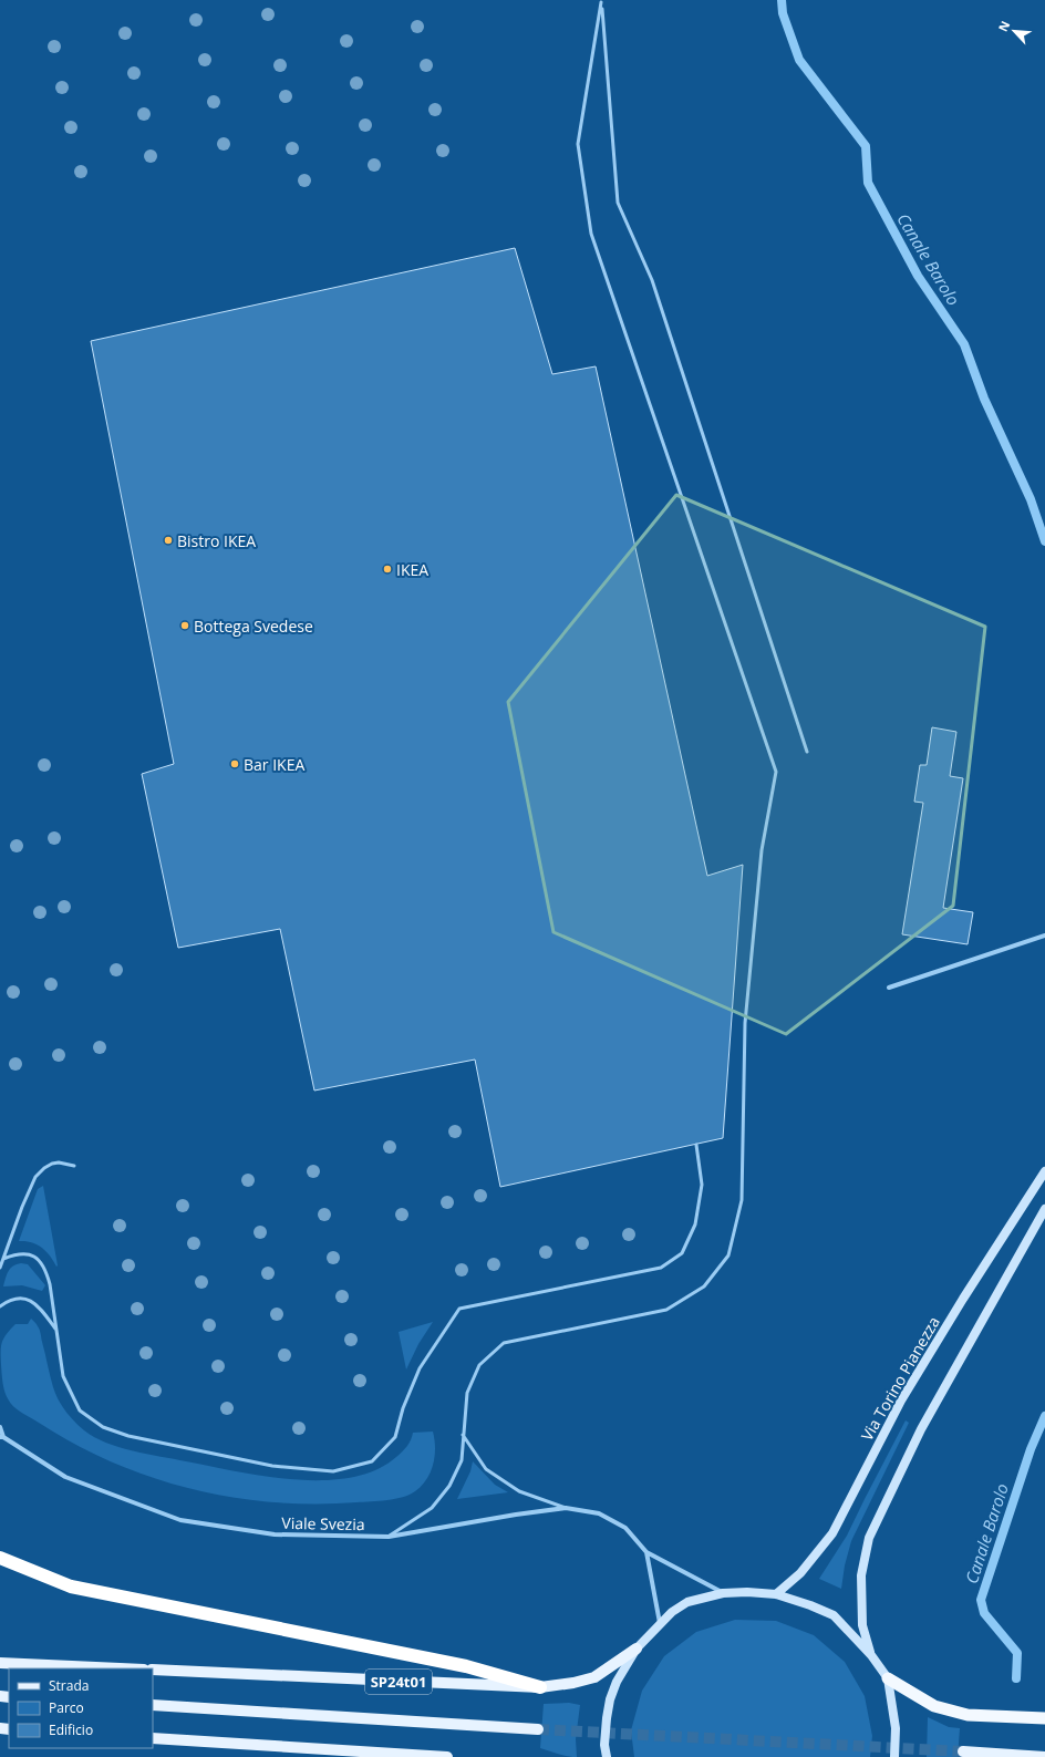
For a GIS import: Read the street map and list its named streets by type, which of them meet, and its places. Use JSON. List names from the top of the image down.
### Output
{
  "streets": {
    "main road": ["Via Torino Pianezza", "SP24t01"],
    "street": ["Viale Svezia"]
  },
  "water": ["Canale Barolo"],
  "places": [
    "Bistro IKEA",
    "IKEA",
    "Bottega Svedese",
    "Bar IKEA"
  ],
  "legend": ["Strada", "Parco", "Edificio"],
  "north": "top left"
}
